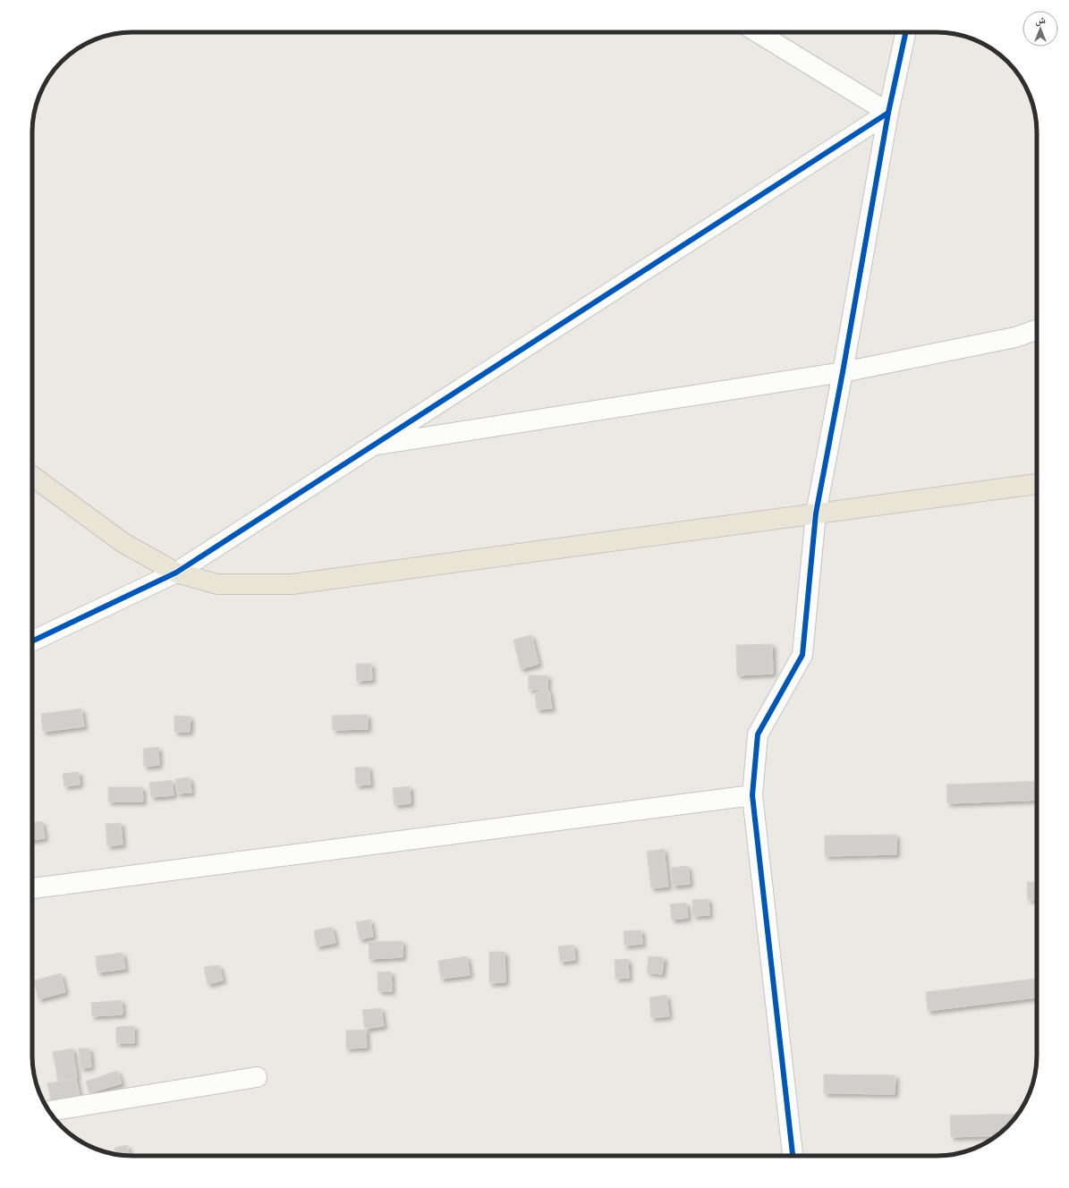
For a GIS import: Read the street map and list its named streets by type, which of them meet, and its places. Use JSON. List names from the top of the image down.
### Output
{
  "north": "top"
}
